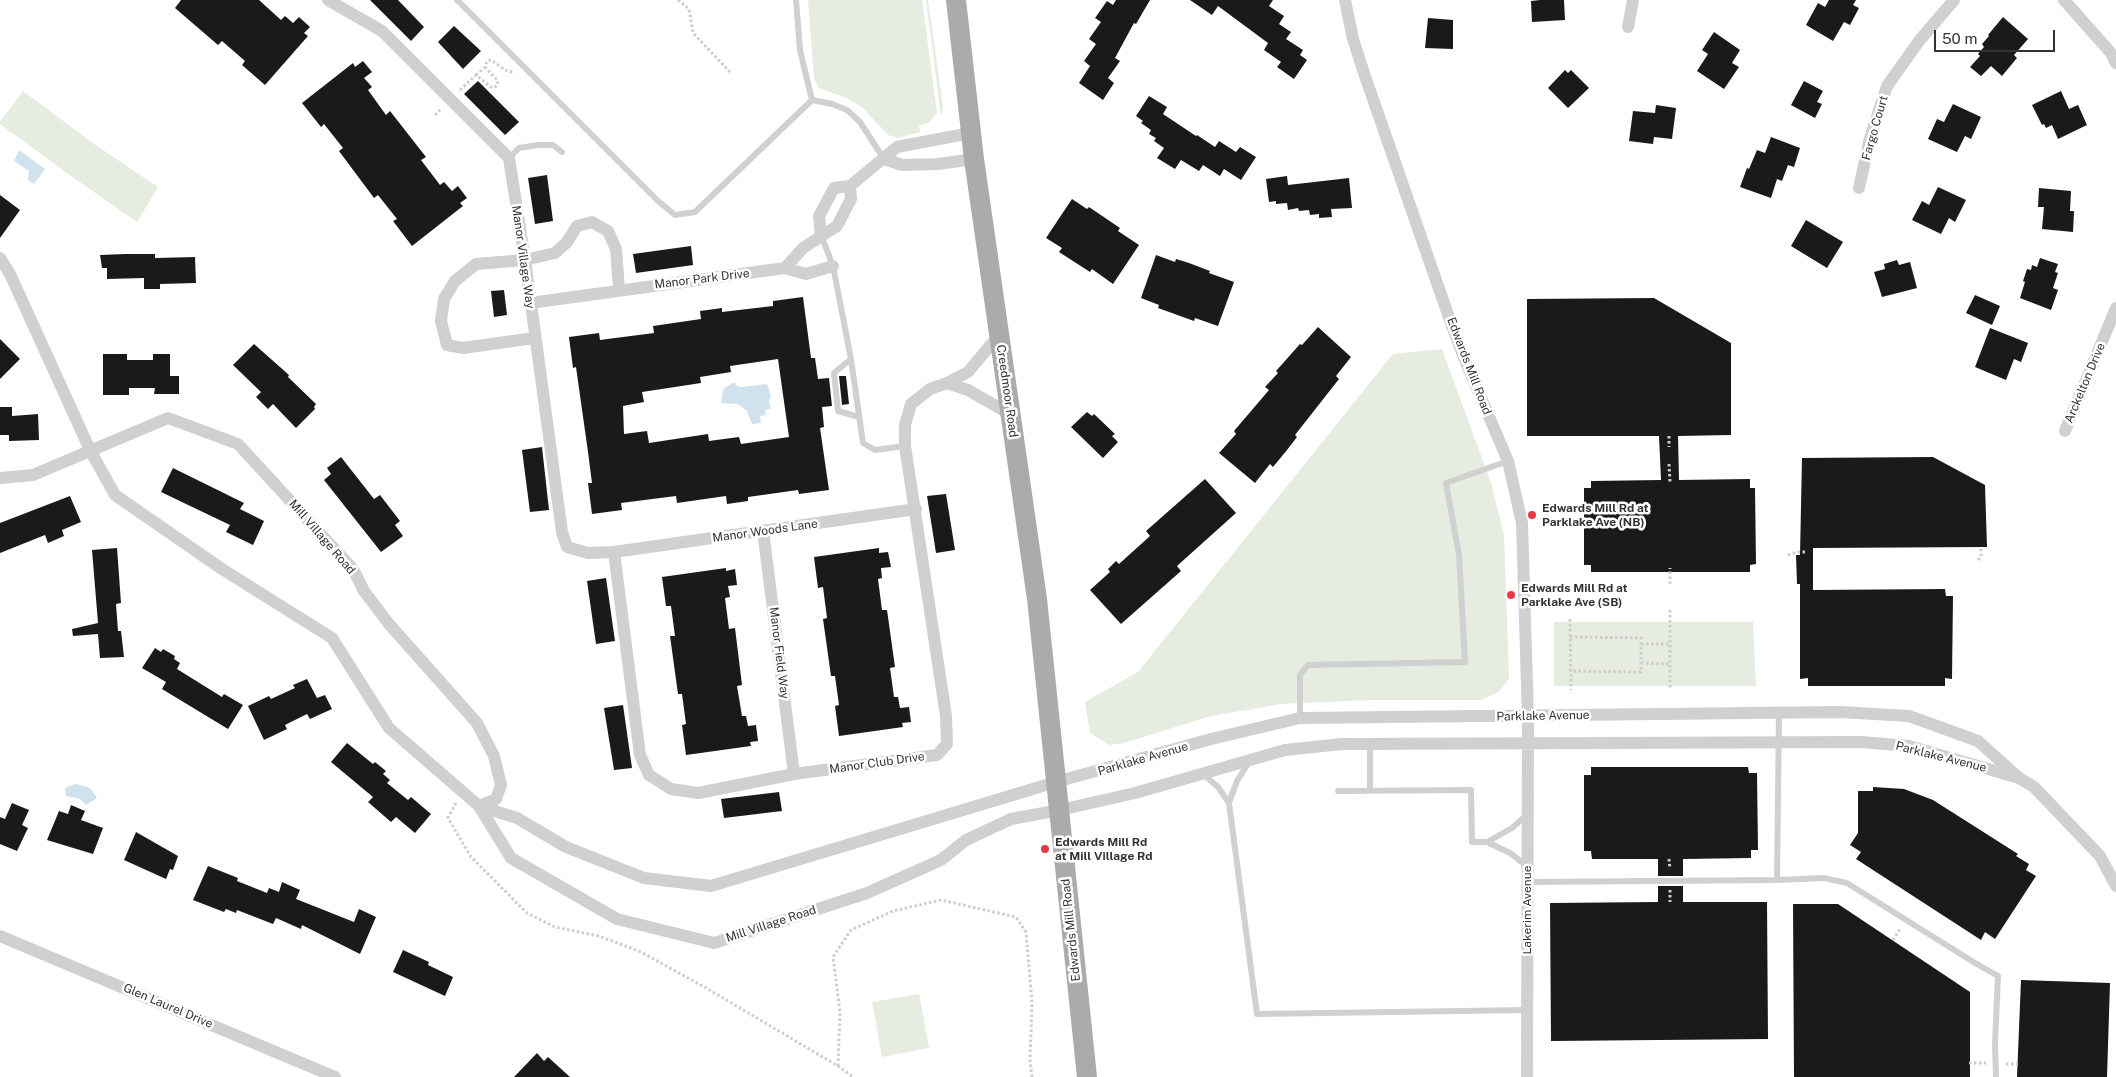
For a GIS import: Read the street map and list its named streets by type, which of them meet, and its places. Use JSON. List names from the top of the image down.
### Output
{
  "streets": {
    "main road": ["Edwards Mill Road", "Creedmoor Road"],
    "street": [
      "Fargo Court",
      "Manor Village Way",
      "Manor Park Drive",
      "Arckelton Drive",
      "Manor Woods Lane",
      "Mill Village Road",
      "Manor Field Way",
      "Parklake Avenue",
      "Manor Club Drive",
      "Lakerim Avenue",
      "Glen Laurel Drive"
    ]
  },
  "crossings": [
    ["Manor Village Way", "Manor Park Drive"],
    ["Manor Village Way", "Manor Woods Lane"],
    ["Manor Village Way", "Manor Club Drive"],
    ["Edwards Mill Road", "Creedmoor Road"],
    ["Edwards Mill Road", "Mill Village Road"],
    ["Edwards Mill Road", "Parklake Avenue"],
    ["Edwards Mill Road", "Lakerim Avenue"],
    ["Creedmoor Road", "Mill Village Road"],
    ["Creedmoor Road", "Parklake Avenue"],
    ["Creedmoor Road", "Manor Club Drive"],
    ["Manor Woods Lane", "Manor Field Way"],
    ["Manor Woods Lane", "Manor Club Drive"],
    ["Mill Village Road", "Parklake Avenue"],
    ["Manor Field Way", "Manor Club Drive"],
    ["Parklake Avenue", "Lakerim Avenue"]
  ],
  "places": ["Edwards Mill Rd at Parklake Ave (NB)", "Edwards Mill Rd at Parklake Ave (SB)", "Edwards Mill Rd at Mill Village Rd"],
  "scale_bar": "50 m"
}
